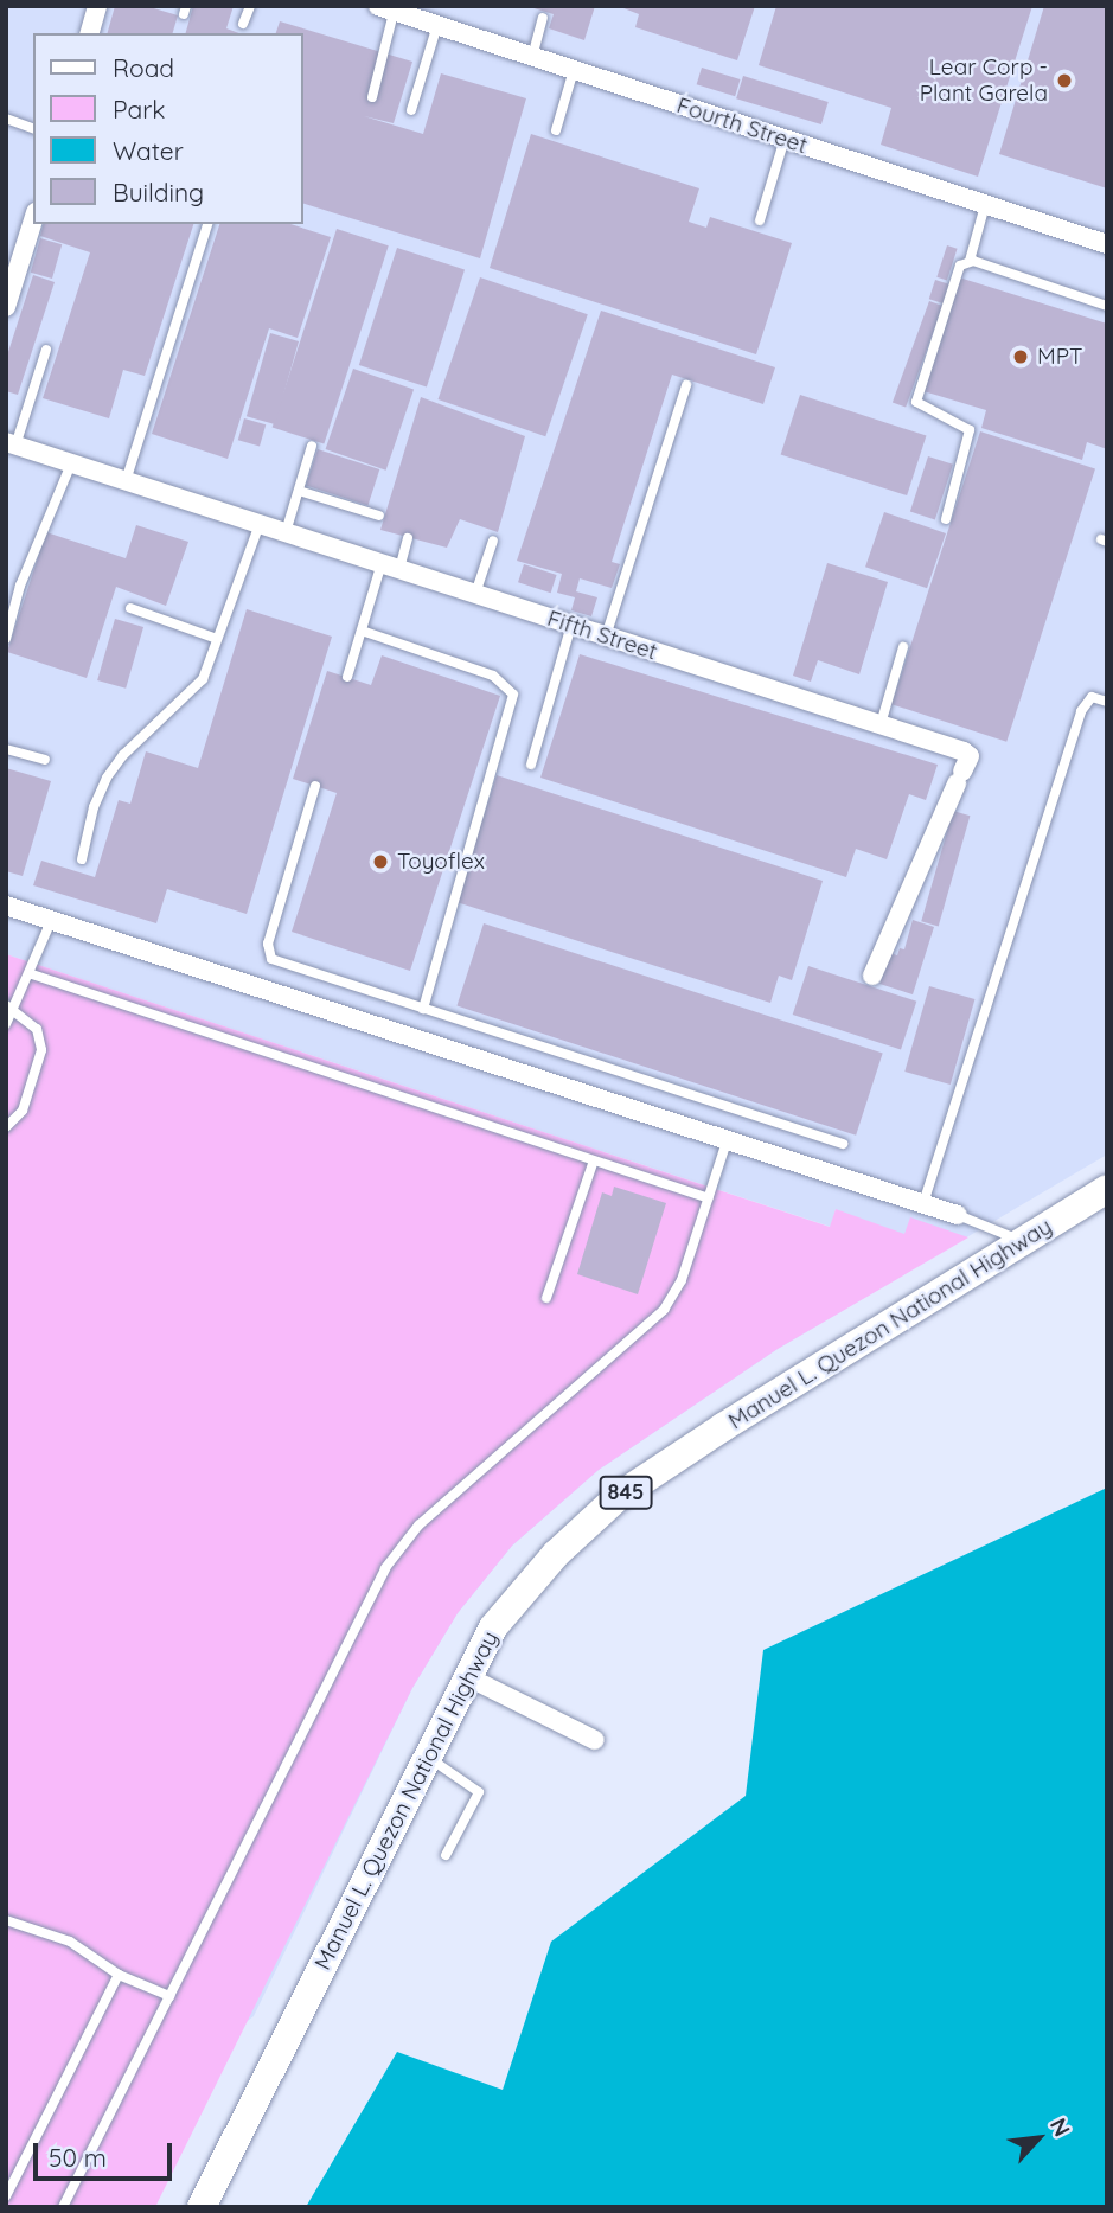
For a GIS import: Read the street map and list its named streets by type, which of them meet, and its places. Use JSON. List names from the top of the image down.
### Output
{
  "streets": {
    "main road": ["Manuel L. Quezon National Highway", "845"],
    "street": ["Fourth Street", "Fifth Street"]
  },
  "places": ["Lear Corp - Plant Garela", "MPT", "Toyoflex"],
  "legend": [
    "Road",
    "Park",
    "Water",
    "Building"
  ],
  "scale_bar": "50 m",
  "north": "top right"
}
